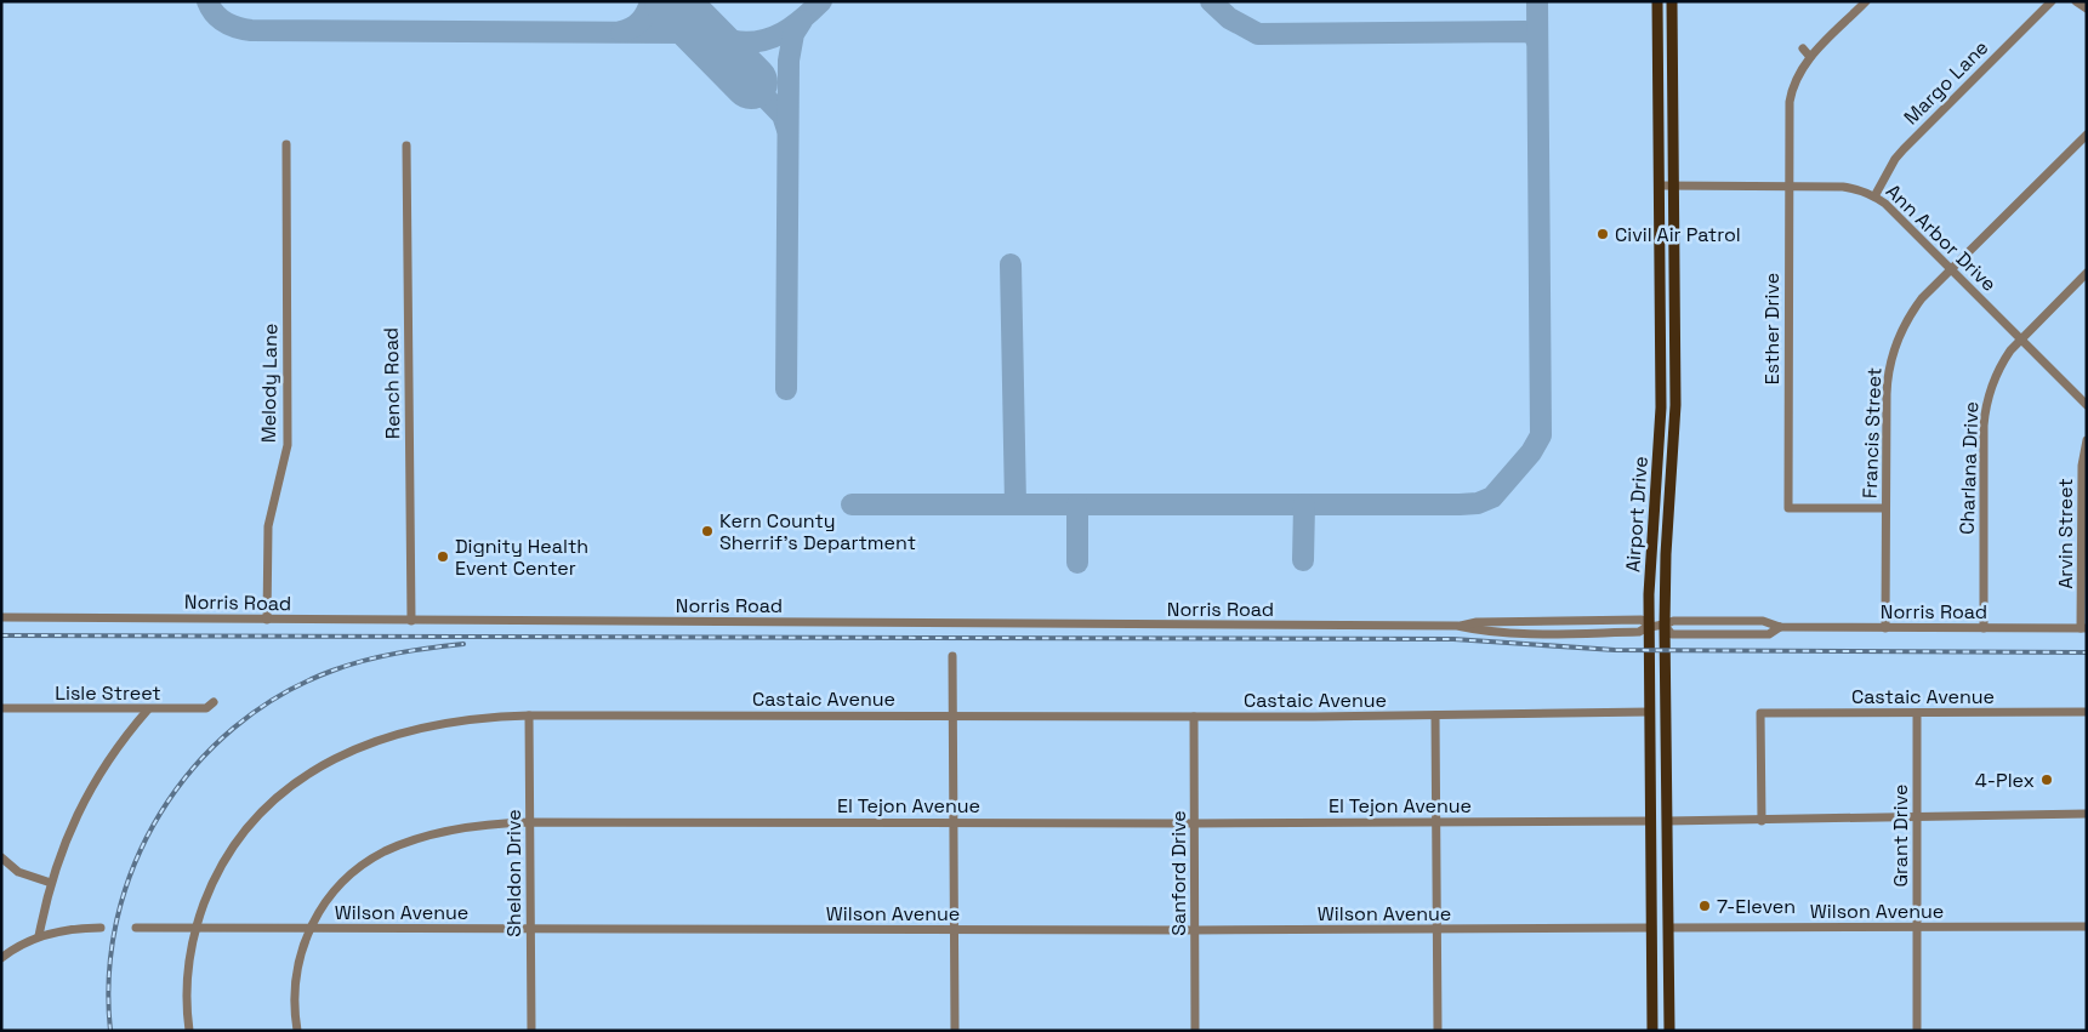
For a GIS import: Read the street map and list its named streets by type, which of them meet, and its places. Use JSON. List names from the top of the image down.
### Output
{
  "streets": {
    "main road": ["Airport Drive"],
    "street": [
      "Margo Lane",
      "Ann Arbor Drive",
      "Esther Drive",
      "Melody Lane",
      "Rench Road",
      "Francis Street",
      "Charlana Drive",
      "Arvin Street",
      "Norris Road",
      "Lisle Street",
      "Castaic Avenue",
      "El Tejon Avenue",
      "Grant Drive",
      "Sheldon Drive",
      "Sanford Drive",
      "Wilson Avenue"
    ]
  },
  "crossings": [
    ["Margo Lane", "Ann Arbor Drive"],
    ["Ann Arbor Drive", "Esther Drive"],
    ["Ann Arbor Drive", "Francis Street"],
    ["Ann Arbor Drive", "Charlana Drive"],
    ["Ann Arbor Drive", "Airport Drive"],
    ["Esther Drive", "Francis Street"],
    ["Melody Lane", "Norris Road"],
    ["Rench Road", "Norris Road"],
    ["Francis Street", "Norris Road"],
    ["Charlana Drive", "Norris Road"],
    ["Airport Drive", "Norris Road"],
    ["Airport Drive", "Castaic Avenue"],
    ["Airport Drive", "El Tejon Avenue"],
    ["Airport Drive", "Wilson Avenue"],
    ["Arvin Street", "Norris Road"],
    ["Castaic Avenue", "Grant Drive"],
    ["Castaic Avenue", "Sheldon Drive"],
    ["Castaic Avenue", "Sanford Drive"],
    ["Castaic Avenue", "Wilson Avenue"],
    ["El Tejon Avenue", "Sheldon Drive"],
    ["El Tejon Avenue", "Sanford Drive"],
    ["El Tejon Avenue", "Wilson Avenue"],
    ["Grant Drive", "Wilson Avenue"],
    ["Sheldon Drive", "Wilson Avenue"],
    ["Sanford Drive", "Wilson Avenue"]
  ],
  "places": [
    "Civil Air Patrol",
    "Kern County Sherrif's Department",
    "Dignity Health Event Center",
    "4-Plex",
    "7-Eleven"
  ]
}
